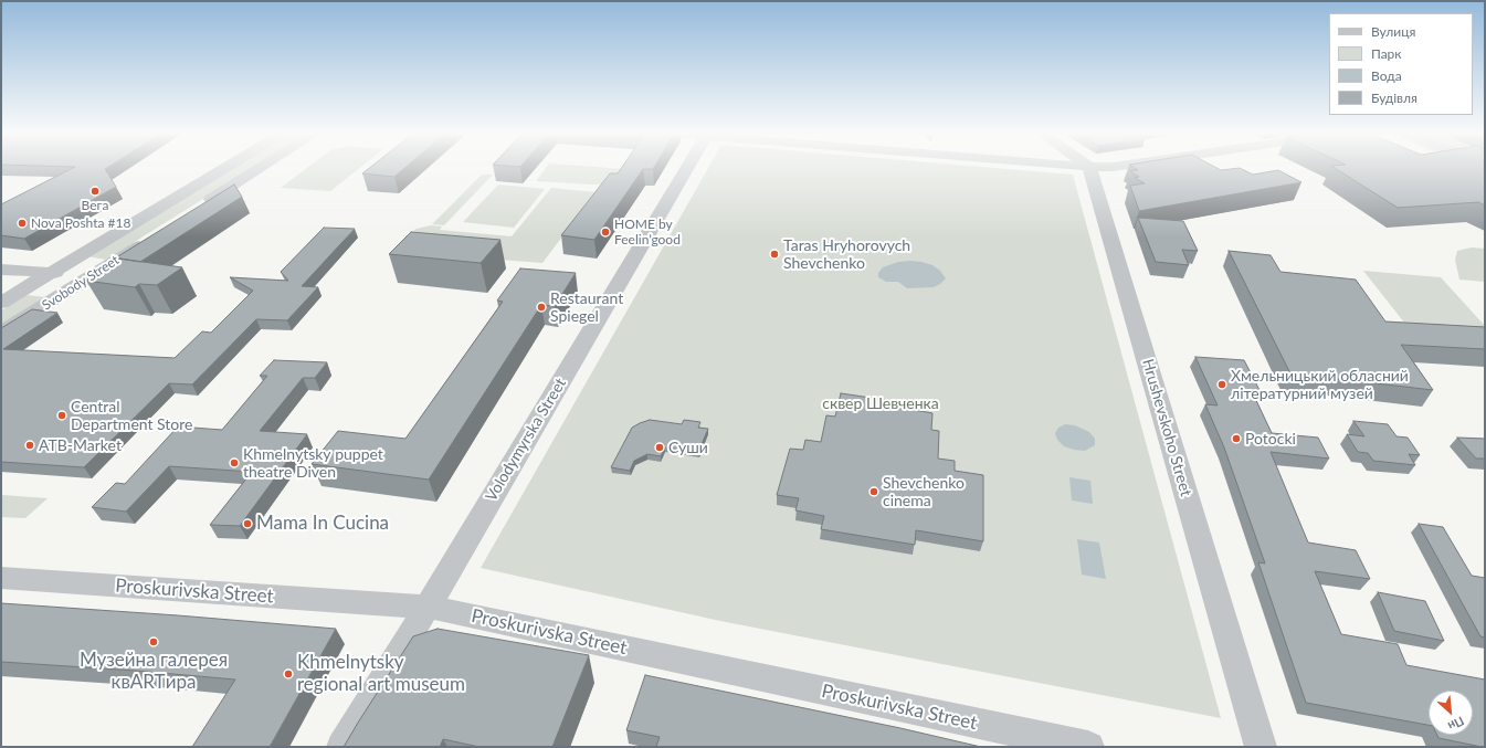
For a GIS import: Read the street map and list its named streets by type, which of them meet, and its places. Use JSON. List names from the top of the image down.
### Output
{
  "streets": {
    "street": [
      "Svobody Street",
      "Hrushevskoho Street",
      "Volodymyrska Street",
      "Proskurivska Street"
    ]
  },
  "crossings": [
    ["Volodymyrska Street", "Proskurivska Street"]
  ],
  "parks": ["сквер Шевченка"],
  "places": [
    "Вега",
    "Nova Poshta #18",
    "HOME by Feelin’good",
    "Taras Hryhorovych Shevchenko",
    "Restaurant Spiegel",
    "Хмельницький обласний літературний музей",
    "Central Department Store",
    "Potocki",
    "ATB-Market",
    "Суши",
    "Khmelnytsky puppet theatre Diven",
    "Shevchenko cinema",
    "Mama In Cucina",
    "Музейна галерея квARTира",
    "Khmelnytsky regional art museum"
  ],
  "legend": [
    "Вулиця",
    "Парк",
    "Вода",
    "Будівля"
  ],
  "north": "bottom right"
}
